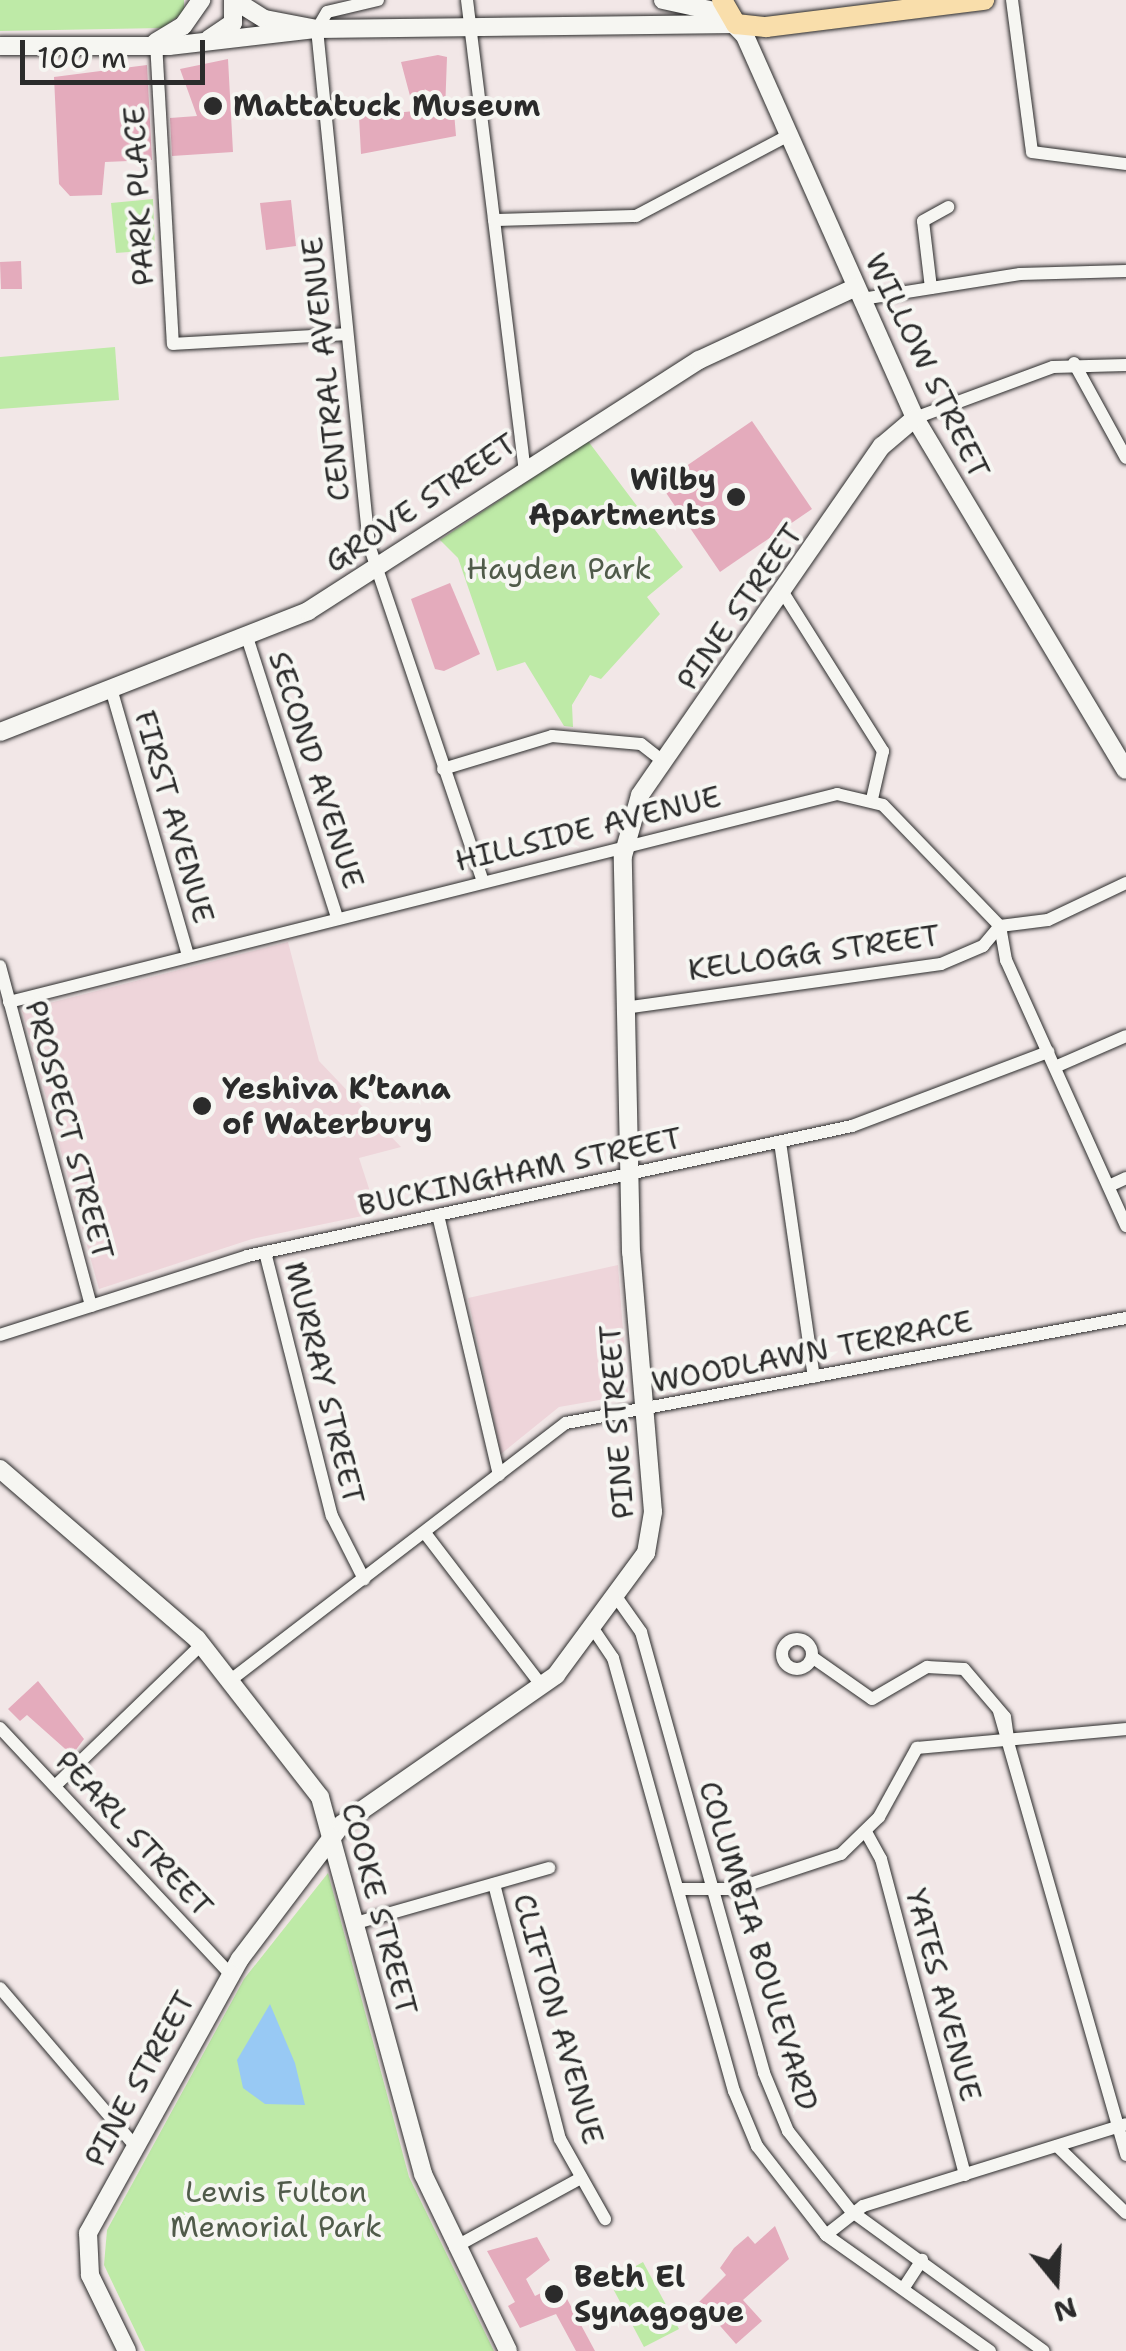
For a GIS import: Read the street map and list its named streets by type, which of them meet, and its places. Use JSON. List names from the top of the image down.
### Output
{
  "streets": {
    "main road": [
      "WILLOW STREET",
      "GROVE STREET",
      "PINE STREET",
      "COOKE STREET"
    ],
    "street": [
      "PARK PLACE",
      "CENTRAL AVENUE",
      "SECOND AVENUE",
      "FIRST AVENUE",
      "HILLSIDE AVENUE",
      "KELLOGG STREET",
      "PROSPECT STREET",
      "BUCKINGHAM STREET",
      "WOODLAWN TERRACE",
      "MURRAY STREET",
      "PEARL STREET",
      "COLUMBIA BOULEVARD",
      "YATES AVENUE",
      "CLIFTON AVENUE"
    ]
  },
  "crossings": [
    ["PARK PLACE", "CENTRAL AVENUE"],
    ["WILLOW STREET", "GROVE STREET"],
    ["WILLOW STREET", "PINE STREET"],
    ["CENTRAL AVENUE", "GROVE STREET"],
    ["CENTRAL AVENUE", "HILLSIDE AVENUE"],
    ["GROVE STREET", "SECOND AVENUE"],
    ["GROVE STREET", "FIRST AVENUE"],
    ["PINE STREET", "HILLSIDE AVENUE"],
    ["PINE STREET", "KELLOGG STREET"],
    ["PINE STREET", "BUCKINGHAM STREET"],
    ["PINE STREET", "WOODLAWN TERRACE"],
    ["PINE STREET", "PEARL STREET"],
    ["PINE STREET", "COOKE STREET"],
    ["PINE STREET", "COLUMBIA BOULEVARD"],
    ["SECOND AVENUE", "HILLSIDE AVENUE"],
    ["FIRST AVENUE", "HILLSIDE AVENUE"],
    ["HILLSIDE AVENUE", "PROSPECT STREET"],
    ["PROSPECT STREET", "BUCKINGHAM STREET"],
    ["BUCKINGHAM STREET", "MURRAY STREET"],
    ["WOODLAWN TERRACE", "MURRAY STREET"],
    ["WOODLAWN TERRACE", "COOKE STREET"]
  ],
  "parks": ["Hayden Park", "Lewis Fulton Memorial Park"],
  "places": [
    "Mattatuck Museum",
    "Wilby Apartments",
    "Yeshiva K’tana of Waterbury",
    "Beth El Synagogue"
  ],
  "scale_bar": "100 m",
  "north": "bottom"
}
